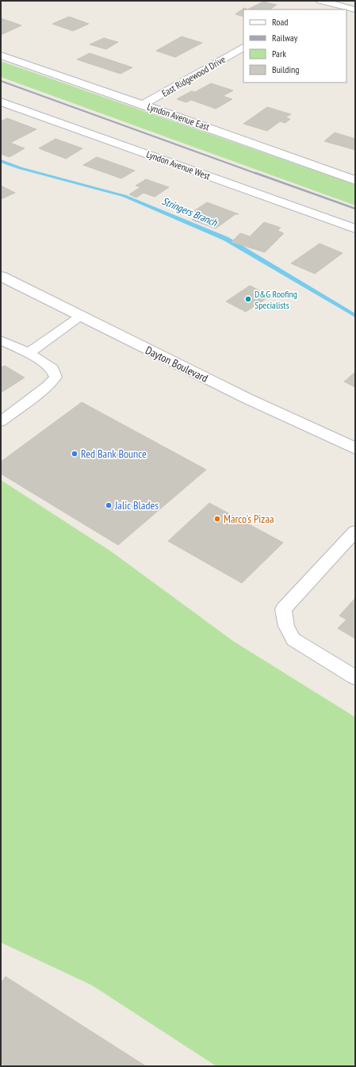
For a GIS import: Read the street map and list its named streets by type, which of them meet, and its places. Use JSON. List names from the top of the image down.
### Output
{
  "streets": {
    "street": [
      "East Ridgewood Drive",
      "Lyndon Avenue East",
      "Lyndon Avenue West",
      "Dayton Boulevard"
    ]
  },
  "crossings": [
    ["East Ridgewood Drive", "Lyndon Avenue East"]
  ],
  "water": ["Stringers Branch"],
  "places": [
    "D&G Roofing Specialists",
    "Red Bank Bounce",
    "Jalic Blades",
    "Marco's Pizaa"
  ],
  "legend": [
    "Road",
    "Railway",
    "Park",
    "Building"
  ]
}
